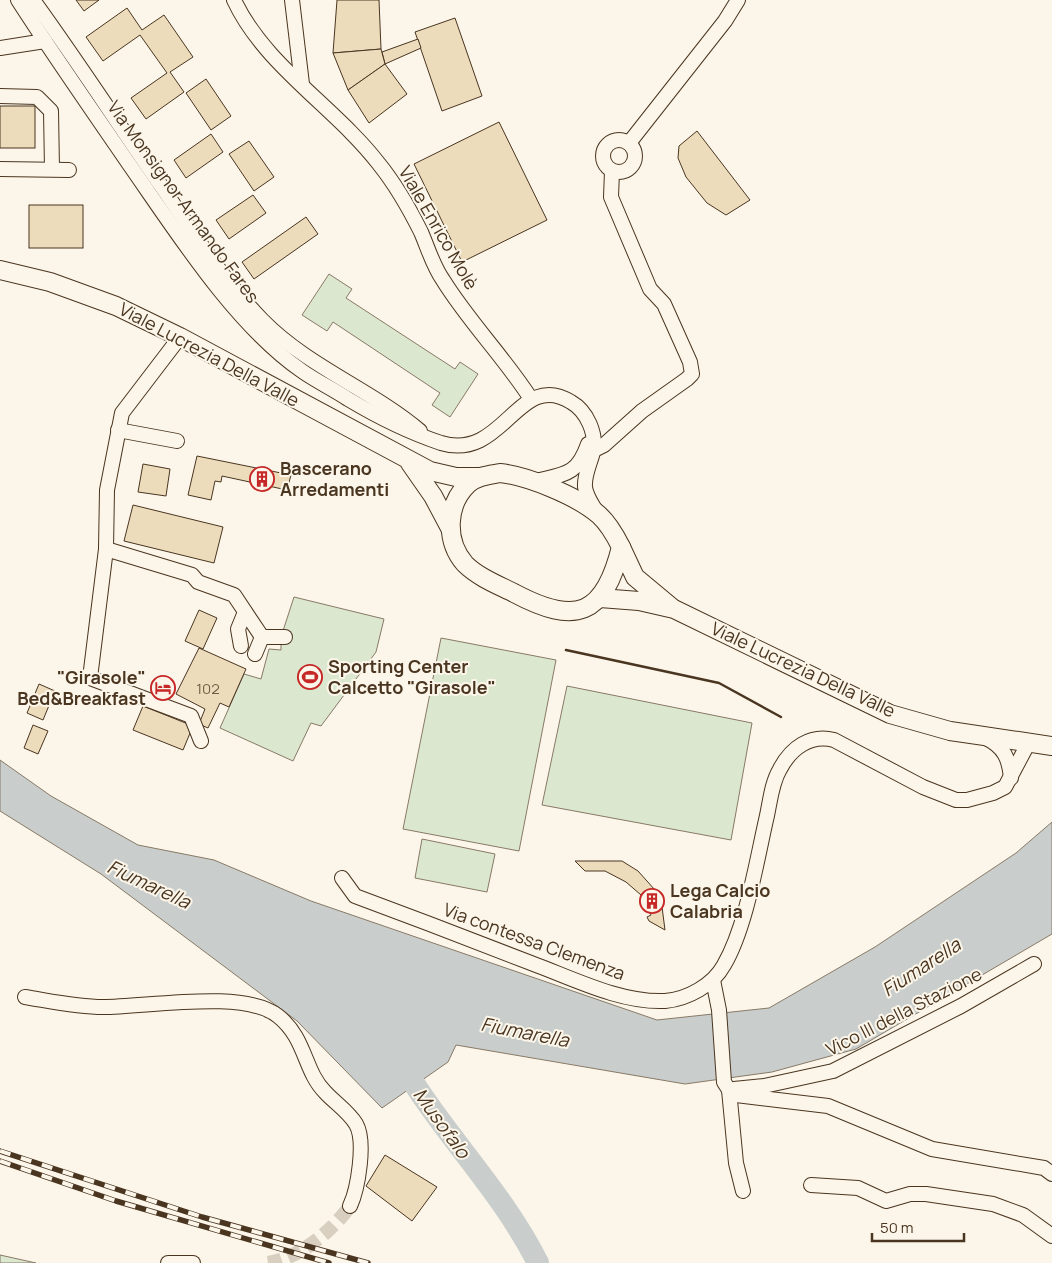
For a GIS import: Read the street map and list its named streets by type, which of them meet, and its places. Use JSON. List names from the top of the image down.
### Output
{
  "streets": {
    "main road": ["Viale Lucrezia Della Valle"],
    "street": [
      "Via Monsignor Armando Fares",
      "Viale Enrico Molè",
      "Via contessa Clemenza",
      "Vico III della Stazione"
    ]
  },
  "crossings": [
    ["Via Monsignor Armando Fares", "Viale Enrico Molè"]
  ],
  "water": ["Fiumarella", "Musofalo"],
  "places": {
    "building": ["Bascerano Arredamenti", "Lega Calcio Calabria"],
    "sports": ["Sporting Center Calcetto \"Girasole\""],
    "hotel": ["\"Girasole\" Bed&Breakfast"]
  },
  "house_numbers": ["102"],
  "scale_bar": "50 m"
}
